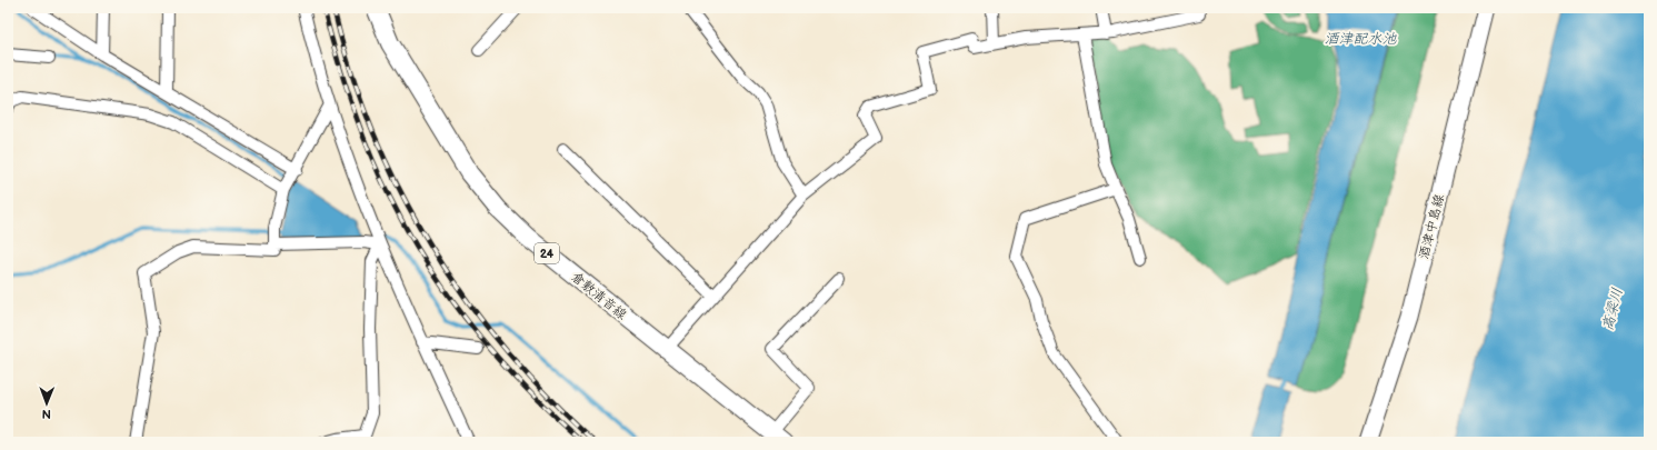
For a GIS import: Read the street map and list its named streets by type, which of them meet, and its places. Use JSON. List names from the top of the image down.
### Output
{
  "streets": {
    "main road": ["酒津中島線", "24", "倉敷清音線"]
  },
  "water": ["酒津配水池", "高梁川"],
  "north": "bottom"
}
